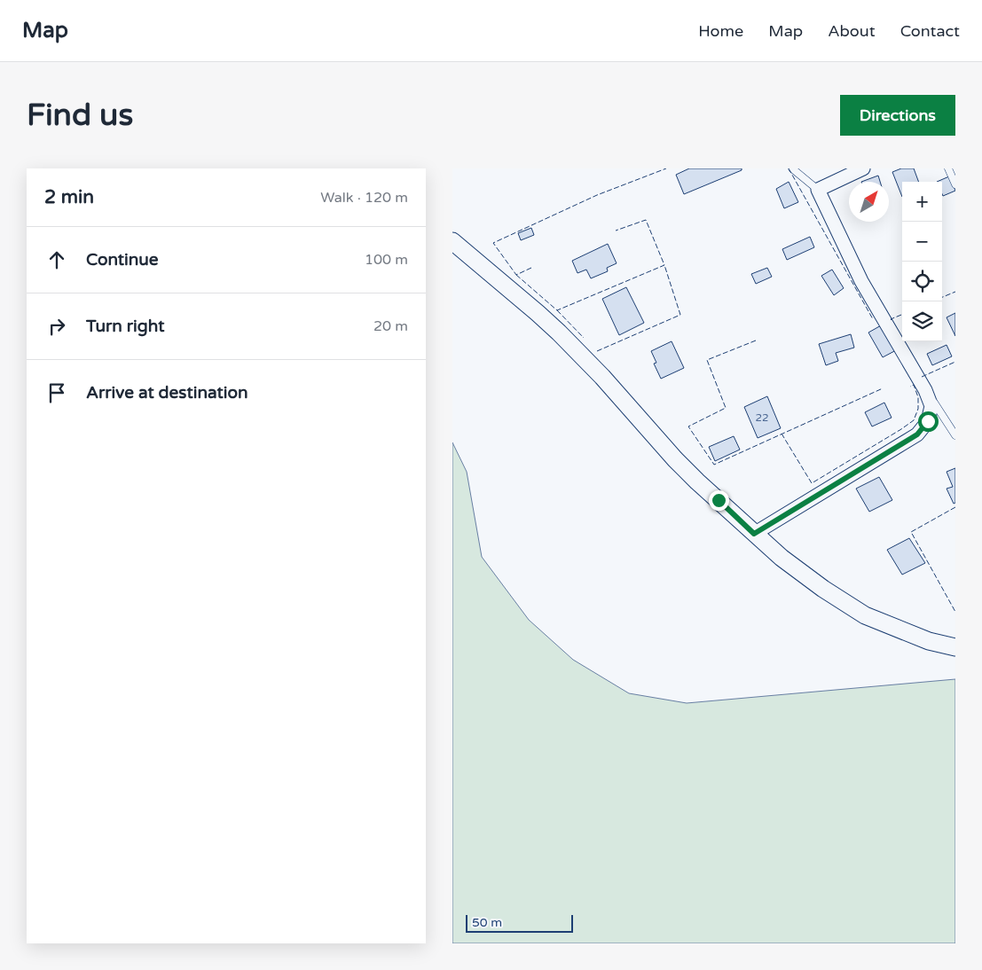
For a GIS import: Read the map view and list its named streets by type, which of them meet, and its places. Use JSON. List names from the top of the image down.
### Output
{
  "house_numbers": ["22"],
  "scale_bar": "50 m",
  "north": "top right",
  "page": {
    "header": "Map",
    "nav": [
      "Home",
      "Map",
      "About",
      "Contact"
    ],
    "buttons": "Directions",
    "title": "Find us",
    "heading": ["2 min", "Walk · 120 m"],
    "map_buttons": ["+", "−"],
    "list": [
      ["Continue", "100 m"],
      ["Turn right", "20 m"],
      "Arrive at destination"
    ],
    "scale": "50 m"
  }
}
